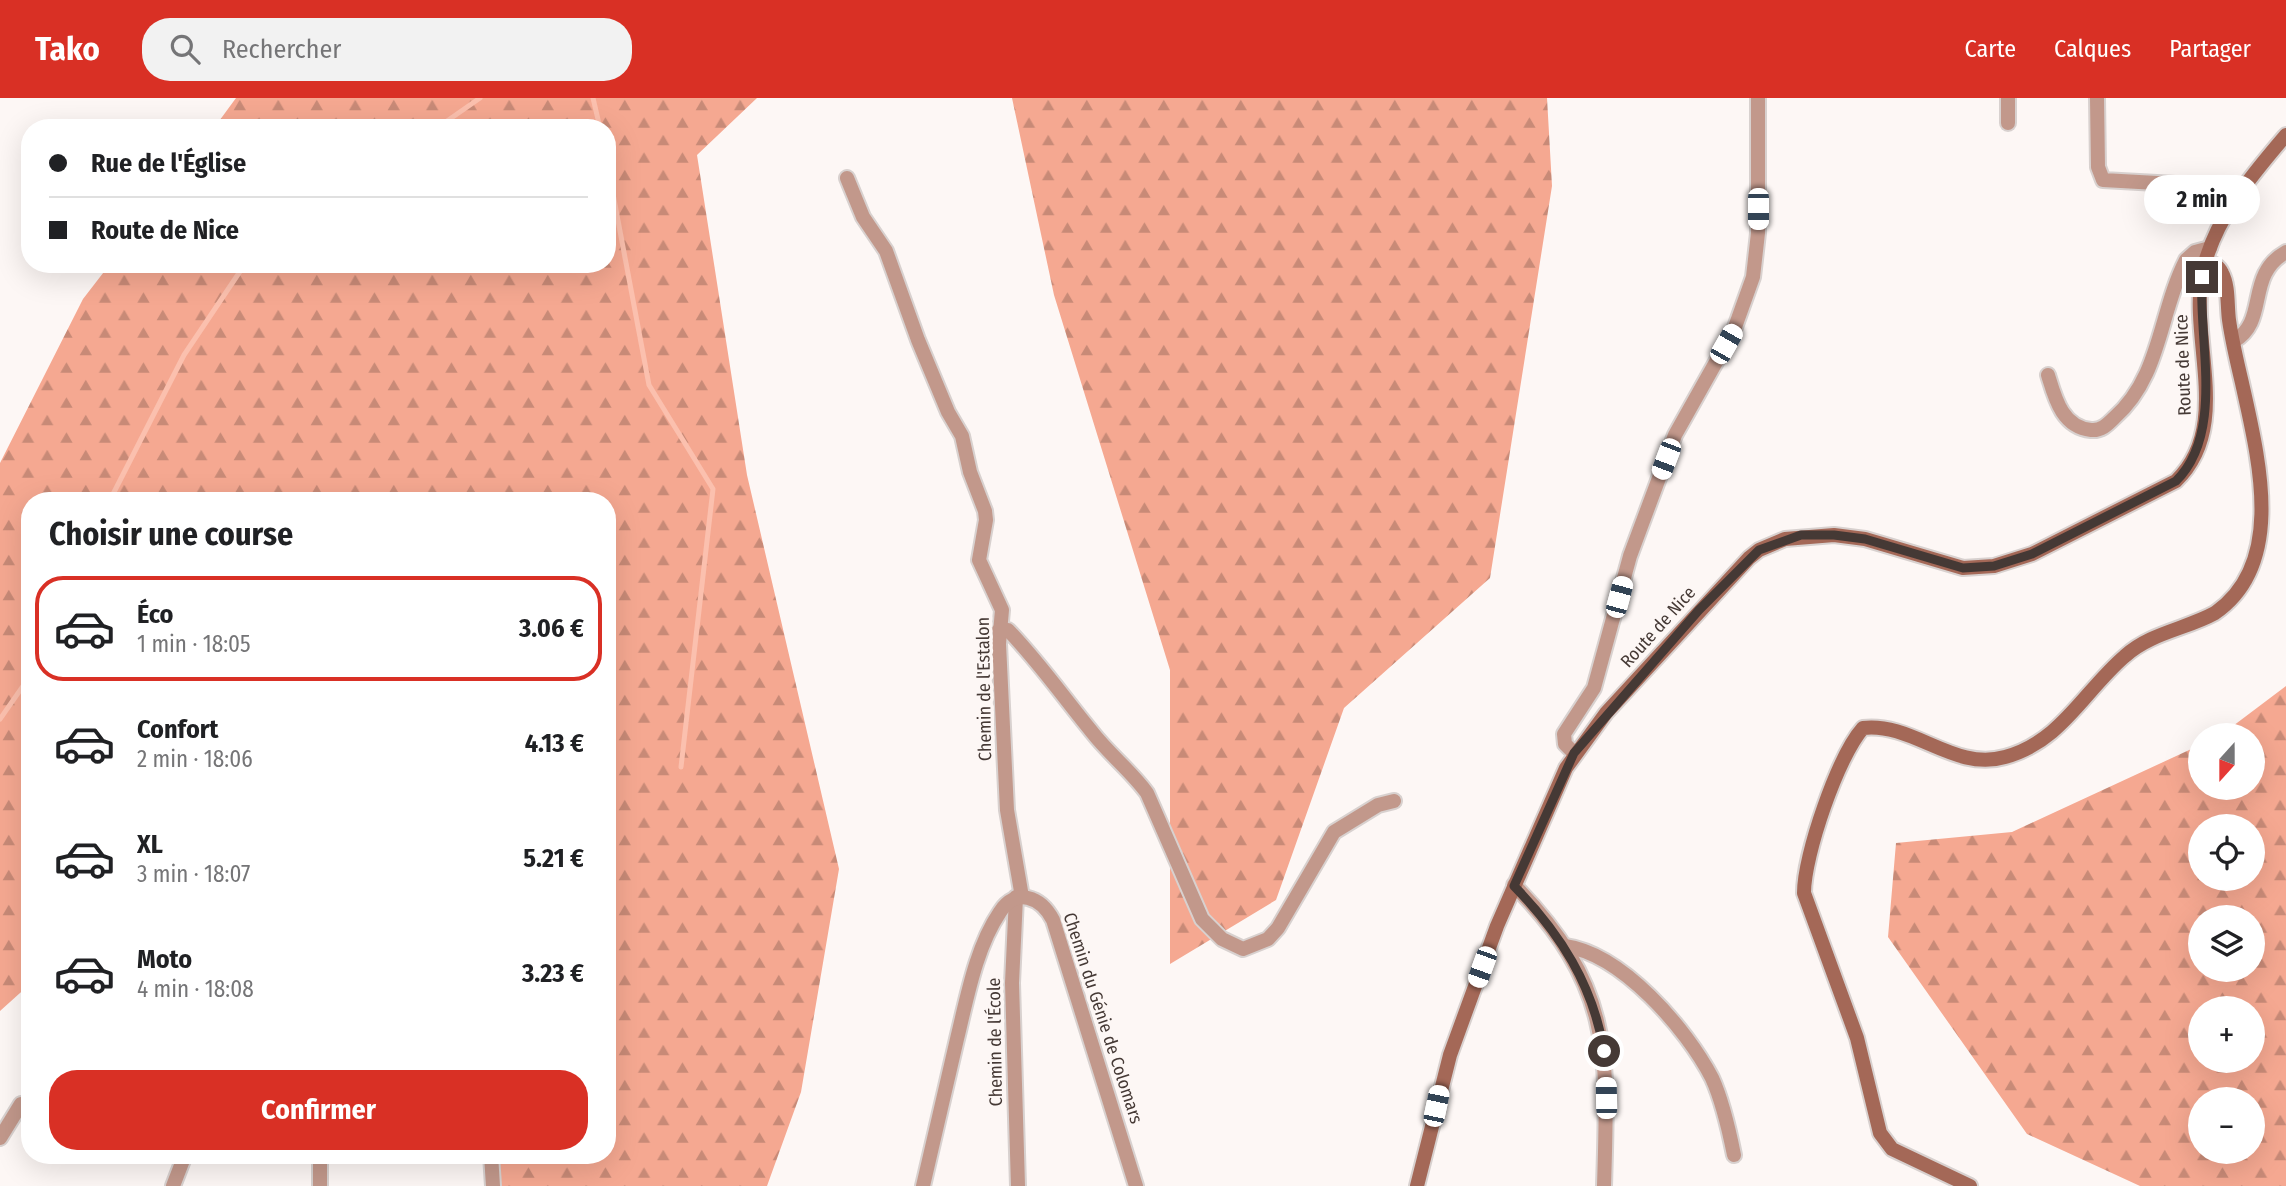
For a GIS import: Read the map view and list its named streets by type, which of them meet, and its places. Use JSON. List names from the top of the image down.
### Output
{
  "streets": {
    "main road": ["Route de Nice"],
    "street": ["Chemin de l'Estalon", "Chemin du Génie de Colomars", "Chemin de l'École"]
  },
  "crossings": [
    ["Chemin de l'Estalon", "Chemin du Génie de Colomars"],
    ["Chemin de l'Estalon", "Chemin de l'École"],
    ["Chemin du Génie de Colomars", "Chemin de l'École"]
  ],
  "north": "bottom",
  "page": {
    "header": "Tako",
    "search": "Rechercher",
    "nav": ["Carte", "Calques", "Partager"],
    "banner": ["Rue de l'Église", "Route de Nice"],
    "bubble": "2 min",
    "heading": "Choisir une course",
    "list": [
      {
        "name": "Éco",
        "note": "1 min · 18:05",
        "value": "3.06 €"
      },
      {
        "name": "Confort",
        "note": "2 min · 18:06",
        "value": "4.13 €"
      },
      {
        "name": "XL",
        "note": "3 min · 18:07",
        "value": "5.21 €"
      },
      {
        "name": "Moto",
        "note": "4 min · 18:08",
        "value": "3.23 €"
      }
    ],
    "map_buttons": ["+", "−"],
    "buttons": "Confirmer"
  }
}
